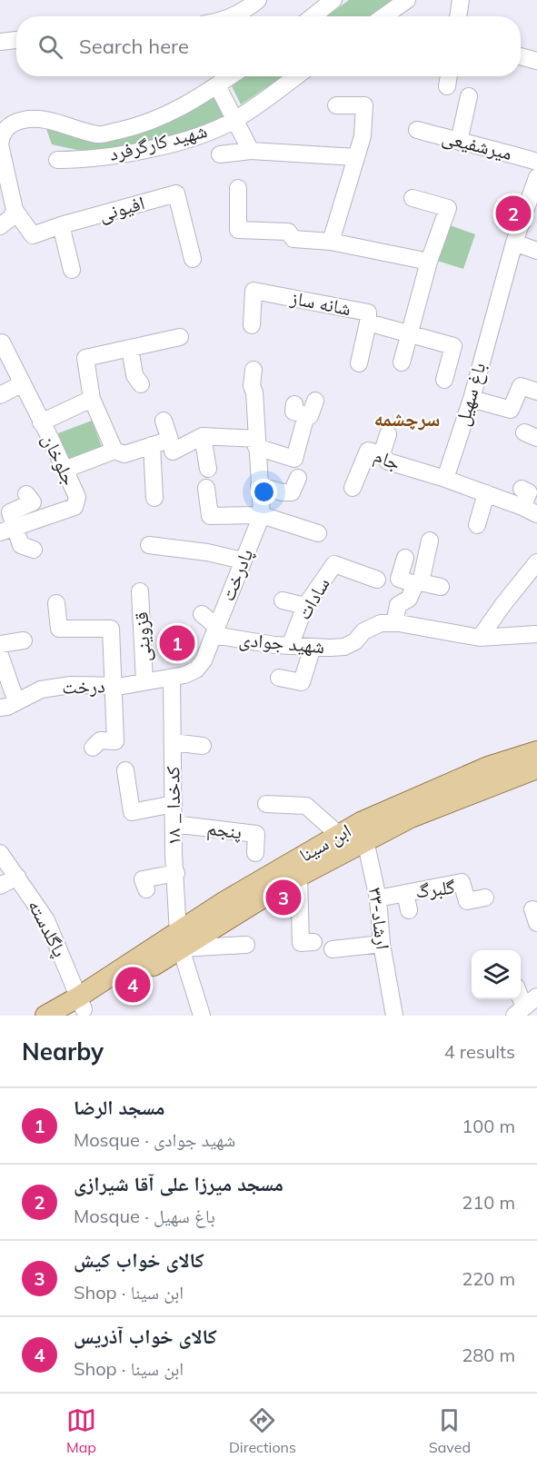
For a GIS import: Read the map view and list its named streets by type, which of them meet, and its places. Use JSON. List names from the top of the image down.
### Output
{
  "streets": {
    "main road": ["ابن سینا"],
    "street": [
      "شهید کارگرفرد",
      "میرشفیعی",
      "افیونی",
      "شانه ساز",
      "باغ سهیل",
      "جلوخان",
      "جام",
      "پادرخت",
      "سادات",
      "قزوینی",
      "شهید جوادی",
      "درخت",
      "۱۸ _ کدخدا",
      "پنجم",
      "گلبرگ",
      "۳۳-ارشاد",
      "پاگلدسته"
    ]
  },
  "crossings": [
    ["شانه ساز", "باغ سهیل"],
    ["باغ سهیل", "جام"],
    ["پادرخت", "شهید جوادی"],
    ["سادات", "شهید جوادی"],
    ["قزوینی", "درخت"],
    ["شهید جوادی", "درخت"],
    ["شهید جوادی", "۱۸ _ کدخدا"],
    ["درخت", "۱۸ _ کدخدا"],
    ["۱۸ _ کدخدا", "پنجم"],
    ["۱۸ _ کدخدا", "ابن سینا"],
    ["ابن سینا", "۳۳-ارشاد"],
    ["ابن سینا", "پاگلدسته"],
    ["گلبرگ", "۳۳-ارشاد"]
  ],
  "districts": ["سرچشمه"],
  "page": {
    "search": "Search here",
    "pins": [
      "2",
      "1",
      "3",
      "4"
    ],
    "heading": ["Nearby", "4 results"],
    "list": [
      {
        "mark": "1",
        "name": "مسجد الرضا",
        "note": "Mosque · شهید جوادی",
        "value": "100 m"
      },
      {
        "mark": "2",
        "name": "مسجد میرزا علی آقا شیرازی",
        "note": "Mosque · باغ سهیل",
        "value": "210 m"
      },
      {
        "mark": "3",
        "name": "کالای خواب کیش",
        "note": "Shop · ابن سینا",
        "value": "220 m"
      },
      {
        "mark": "4",
        "name": "کالای خواب آذریس",
        "note": "Shop · ابن سینا",
        "value": "280 m"
      }
    ],
    "nav": ["Map", "Directions", "Saved"]
  }
}
